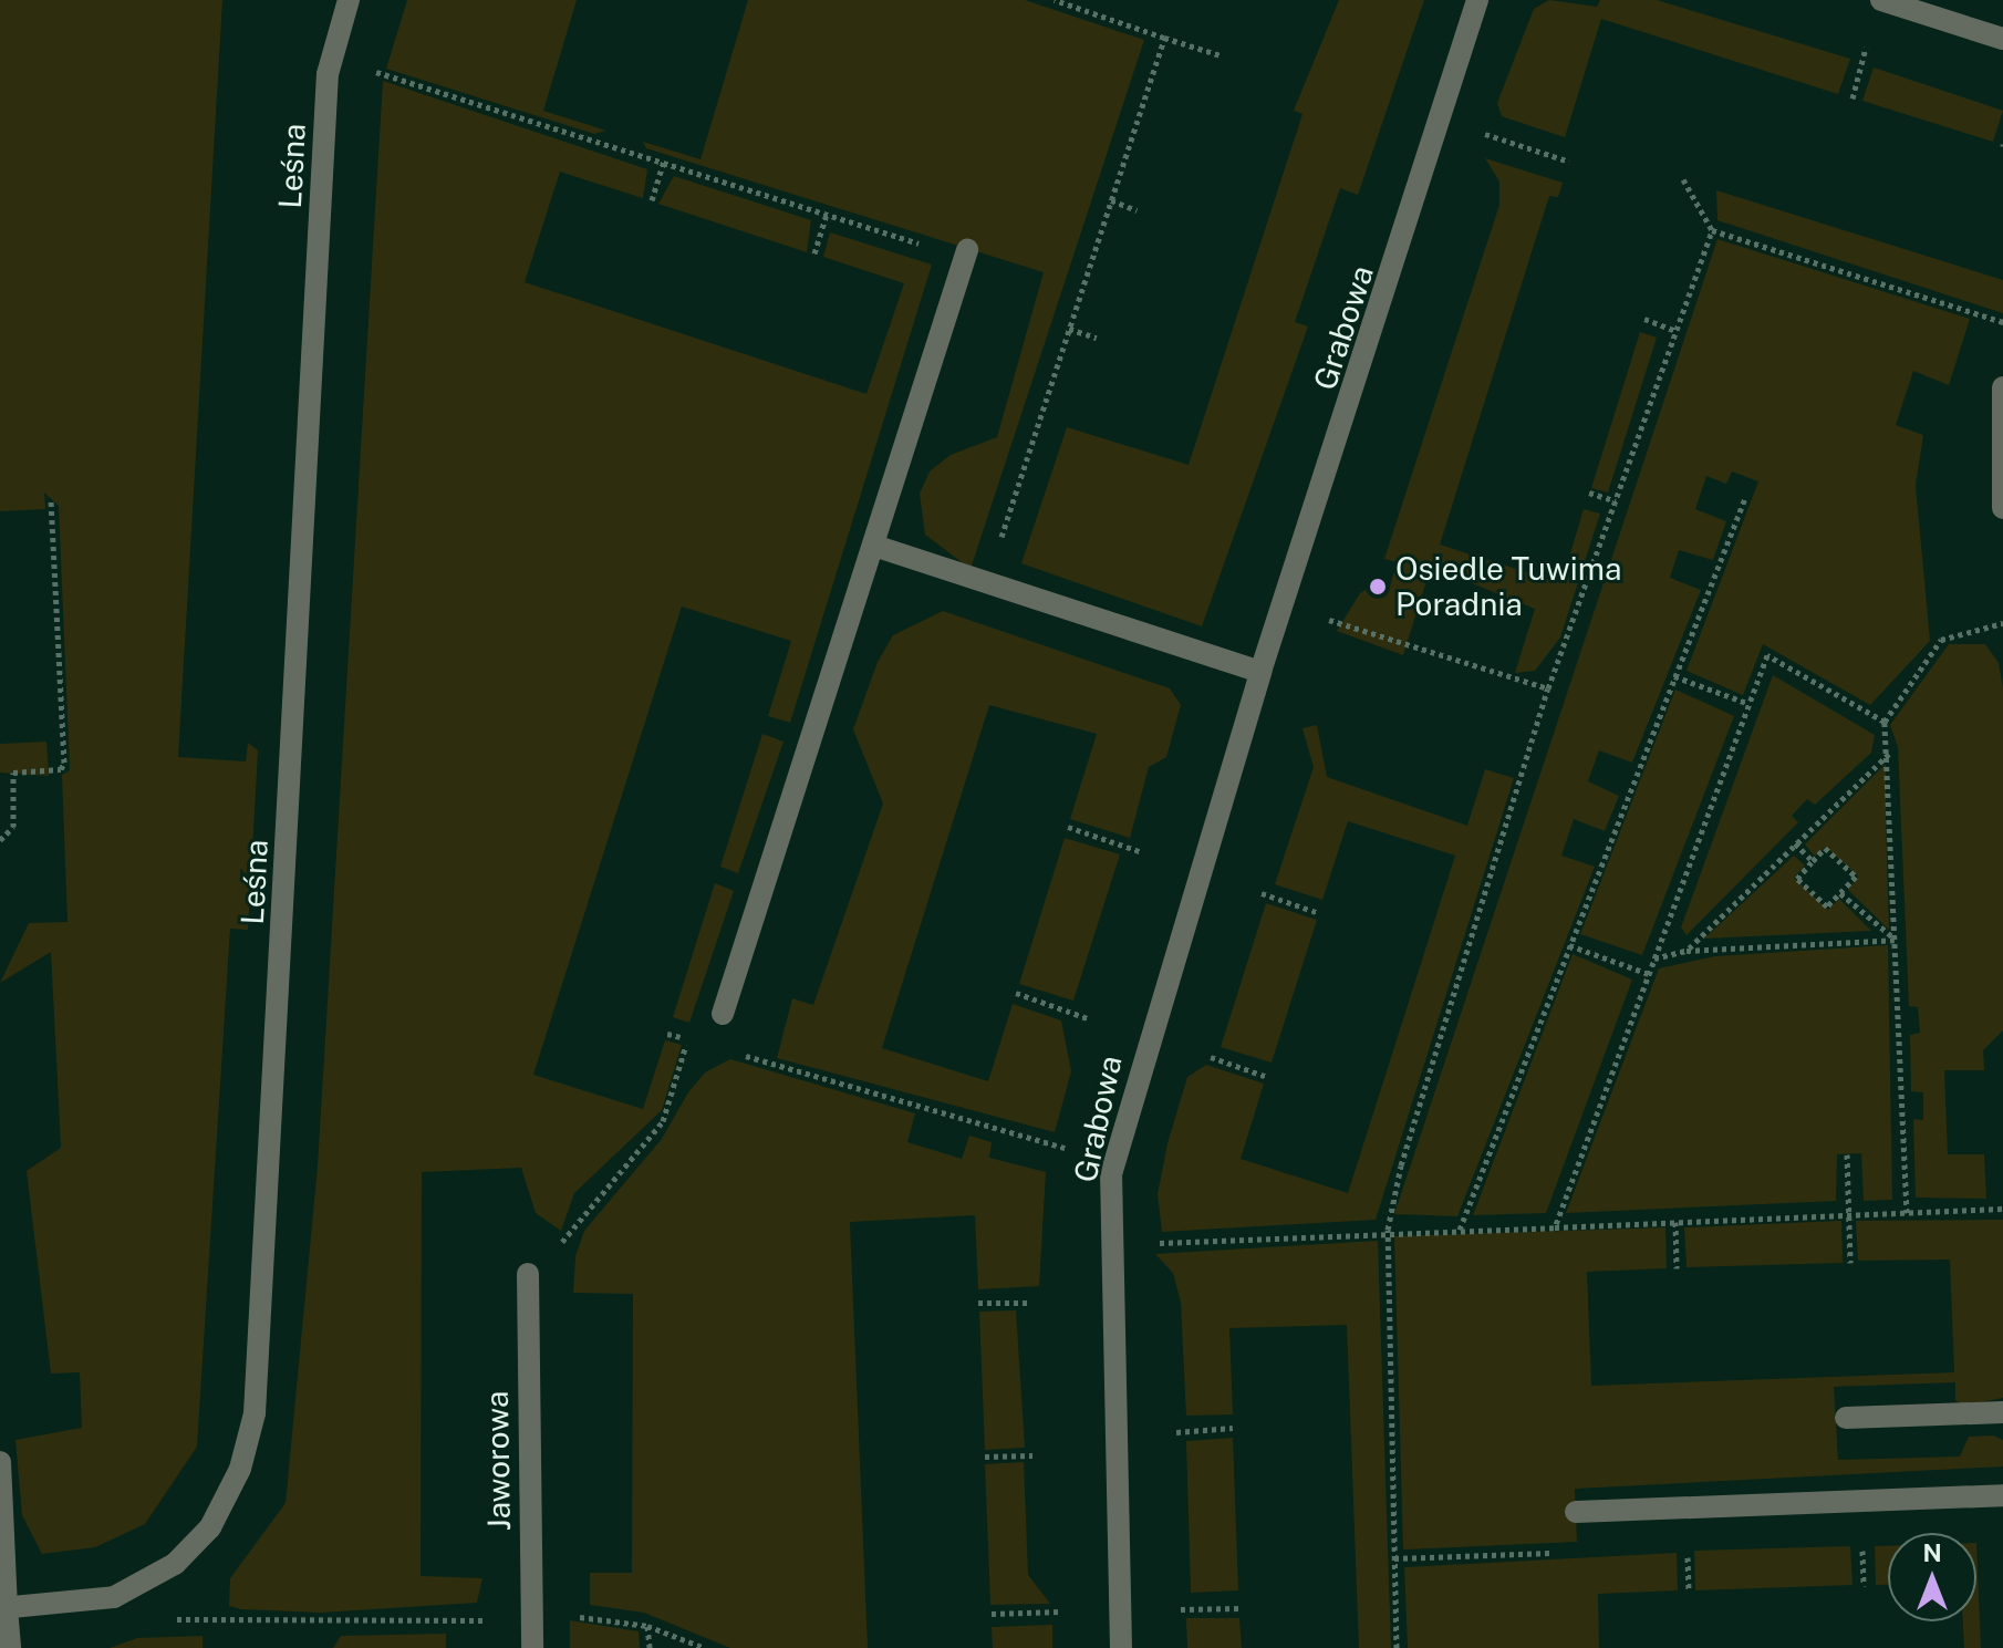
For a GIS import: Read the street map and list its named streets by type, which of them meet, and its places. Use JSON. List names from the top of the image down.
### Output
{
  "streets": {
    "street": ["Leśna", "Grabowa", "Jaworowa"]
  },
  "places": ["Osiedle Tuwima Poradnia"],
  "north": "top"
}
